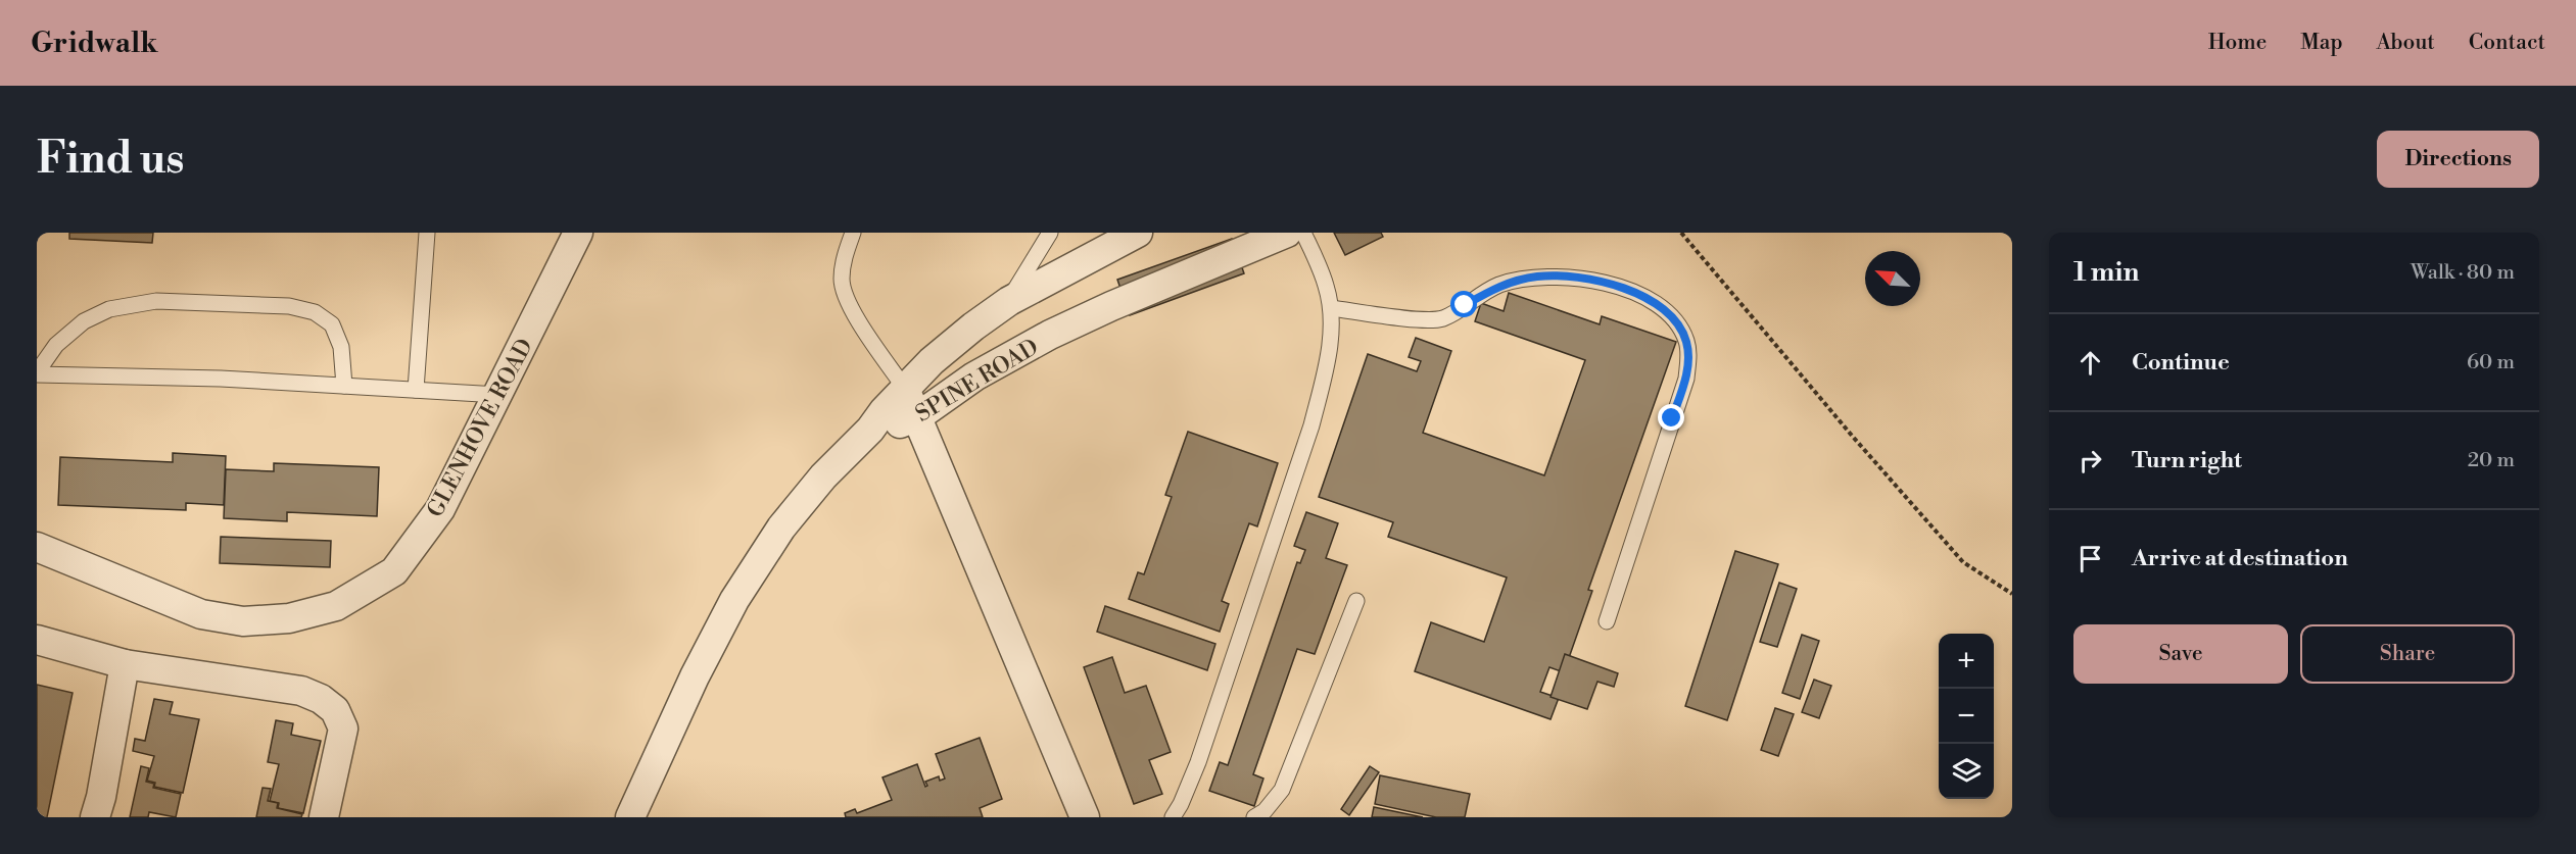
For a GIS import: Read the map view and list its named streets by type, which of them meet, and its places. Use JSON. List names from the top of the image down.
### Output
{
  "streets": {
    "street": ["SPINE ROAD", "GLENHOVE ROAD"]
  },
  "north": "top left",
  "page": {
    "header": "Gridwalk",
    "nav": [
      "Home",
      "Map",
      "About",
      "Contact"
    ],
    "buttons": [
      "Directions",
      ["Save", "Share"]
    ],
    "title": "Find us",
    "heading": ["1 min", "Walk · 80 m"],
    "list": [
      ["Continue", "60 m"],
      ["Turn right", "20 m"],
      "Arrive at destination"
    ],
    "map_buttons": ["+", "−"]
  }
}
